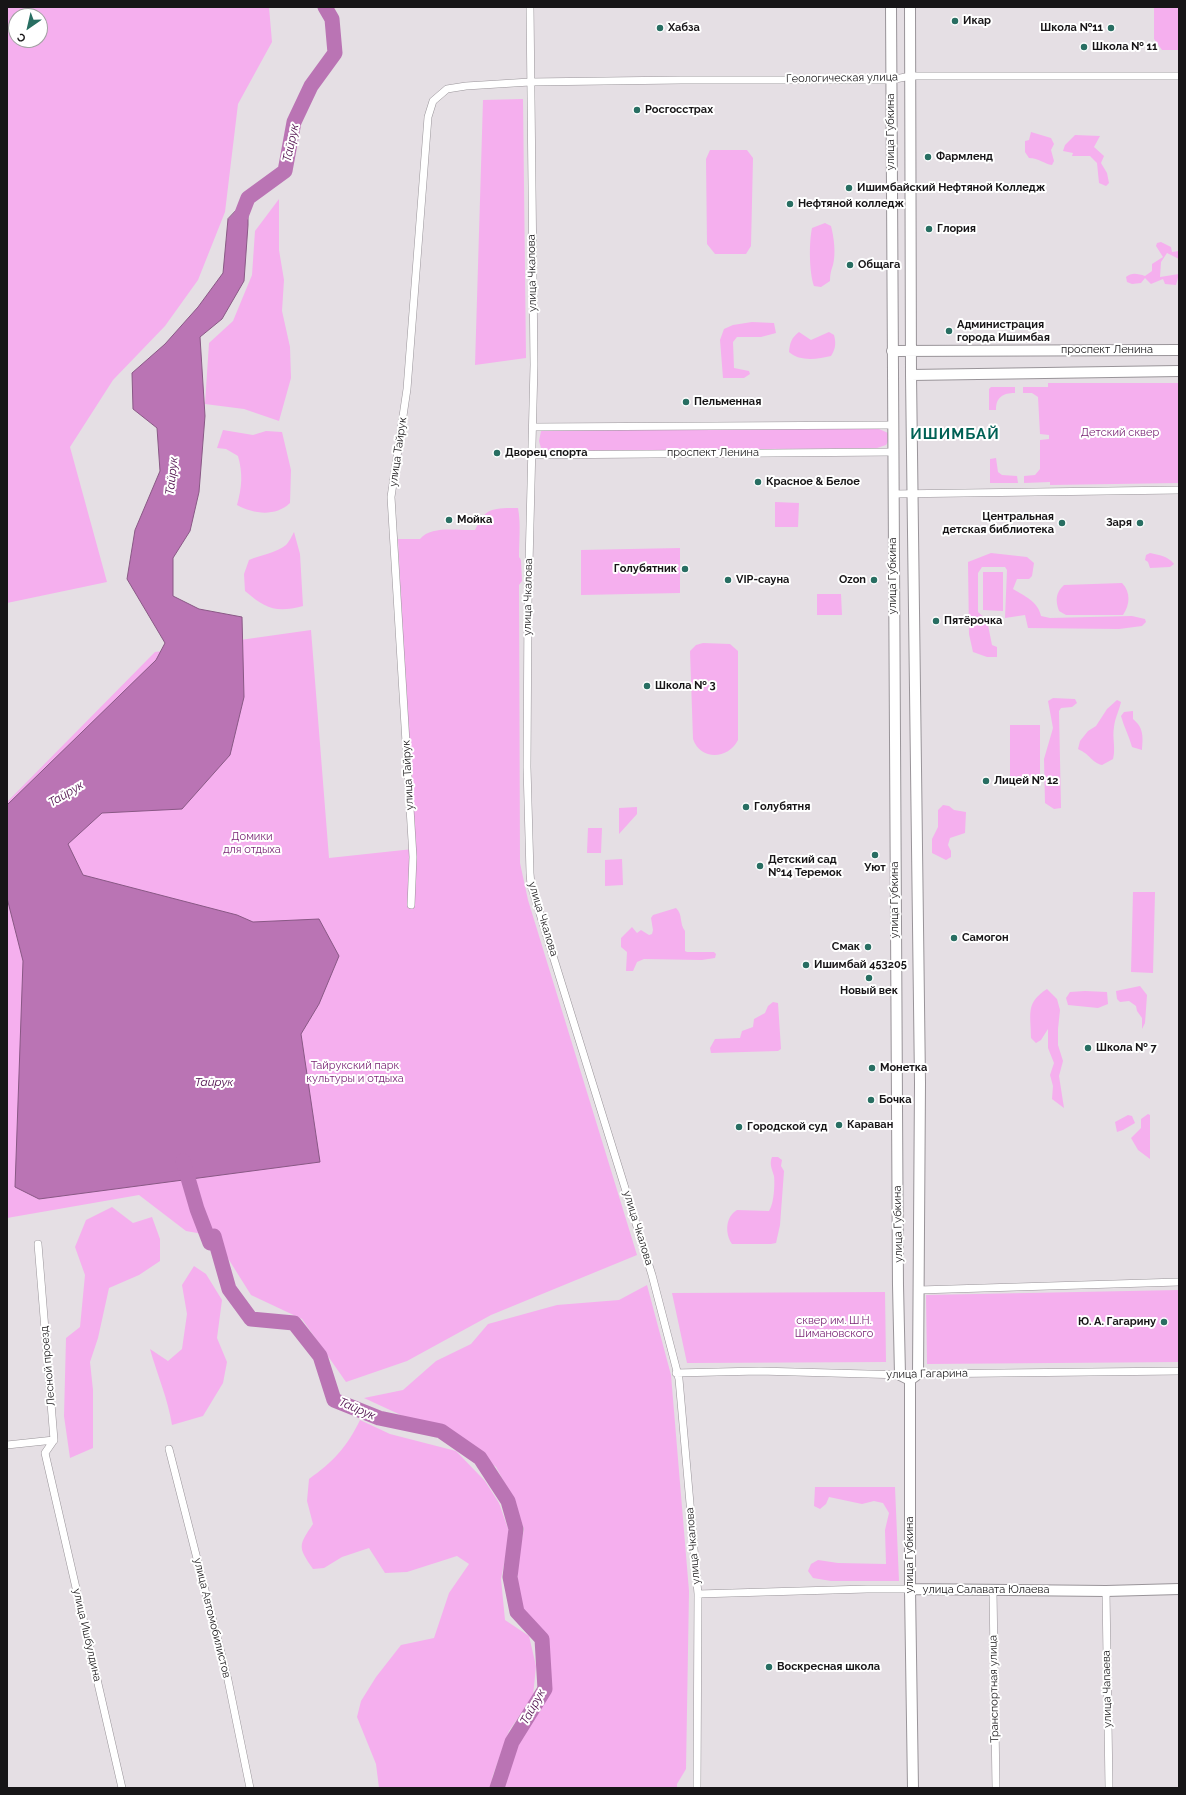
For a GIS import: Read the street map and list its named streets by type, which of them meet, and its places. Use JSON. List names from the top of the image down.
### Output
{
  "streets": {
    "main road": ["улица Губкина", "проспект Ленина", "улица Салавата Юлаева"],
    "street": [
      "Геологическая улица",
      "улица Чкалова",
      "улица Тайрук",
      "Лесной проезд",
      "улица Гагарина",
      "улица Автомобилистов",
      "улица Ишбулдина",
      "Транспортная улица",
      "улица Чапаева"
    ]
  },
  "crossings": [
    ["Геологическая улица", "улица Губкина"],
    ["Геологическая улица", "улица Чкалова"],
    ["Геологическая улица", "улица Тайрук"],
    ["улица Губкина", "проспект Ленина"],
    ["улица Губкина", "улица Гагарина"],
    ["улица Губкина", "улица Салавата Юлаева"],
    ["улица Чкалова", "проспект Ленина"],
    ["улица Чкалова", "улица Тайрук"],
    ["улица Чкалова", "улица Гагарина"],
    ["улица Чкалова", "улица Салавата Юлаева"],
    ["Лесной проезд", "улица Ишбулдина"],
    ["улица Салавата Юлаева", "Транспортная улица"],
    ["улица Салавата Юлаева", "улица Чапаева"]
  ],
  "districts": ["ИШИМБАЙ"],
  "water": ["Тайрук"],
  "parks": [
    "Детский сквер",
    "Домики для отдыха",
    "Тайрукский парк культуры и отдыха",
    "сквер им. Ш.Н. Шимановского"
  ],
  "places": [
    "Икар",
    "Хабза",
    "Школа №11",
    "Школа № 11",
    "Росгосстрах",
    "Фармленд",
    "Ишимбайский Нефтяной Колледж",
    "Нефтяной колледж",
    "Глория",
    "Общага",
    "Администрация города Ишимбая",
    "Пельменная",
    "Дворец спорта",
    "Красное & Белое",
    "Мойка",
    "Центральная детская библиотека",
    "Заря",
    "Голубятник",
    "VIP-сауна",
    "Ozon",
    "Пятёрочка",
    "Школа № 3",
    "Лицей № 12",
    "Голубятня",
    "Уют",
    "Детский сад №14 Теремок",
    "Самогон",
    "Смак",
    "Ишимбай 453205",
    "Новый век",
    "Школа № 7",
    "Монетка",
    "Бочка",
    "Караван",
    "Городской суд",
    "Ю. А. Гагарину",
    "Воскресная школа"
  ],
  "north": "bottom left"
}
